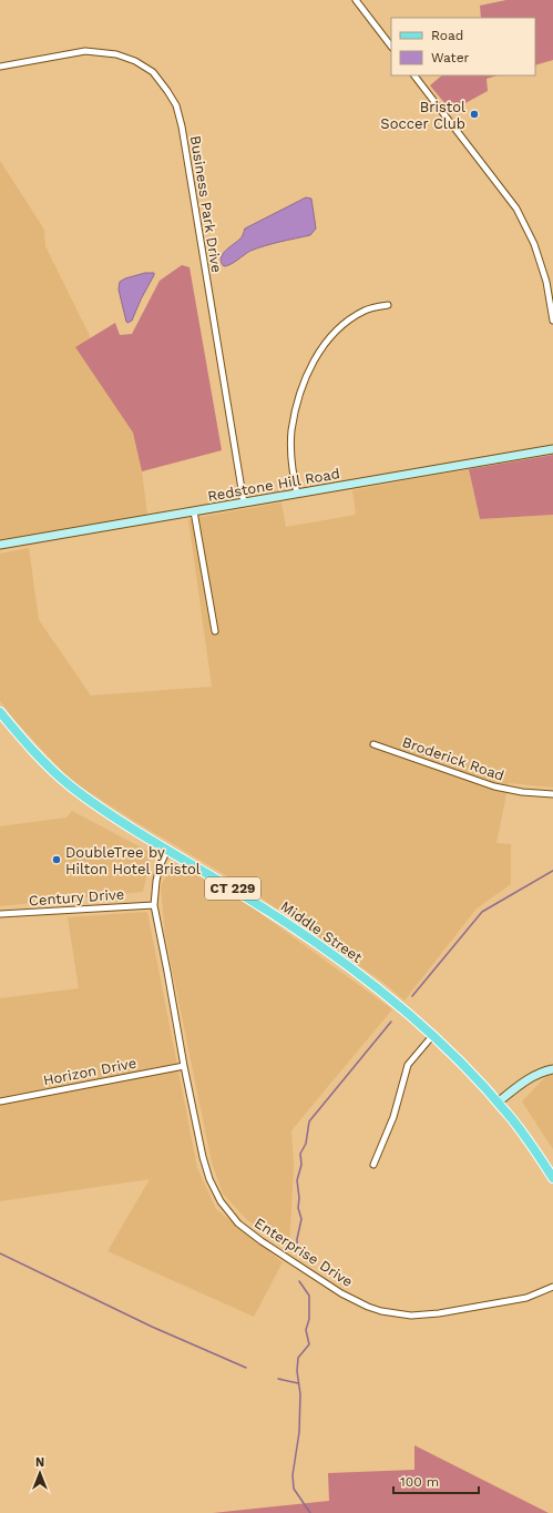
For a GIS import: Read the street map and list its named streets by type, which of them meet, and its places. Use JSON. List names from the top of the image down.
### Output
{
  "streets": {
    "main road": ["Redstone Hill Road", "CT 229", "Middle Street"],
    "street": [
      "Business Park Drive",
      "Broderick Road",
      "Century Drive",
      "Horizon Drive",
      "Enterprise Drive"
    ]
  },
  "crossings": [
    ["Business Park Drive", "Redstone Hill Road"],
    ["Century Drive", "Enterprise Drive"],
    ["Middle Street", "Enterprise Drive"],
    ["Horizon Drive", "Enterprise Drive"]
  ],
  "places": ["Bristol Soccer Club", "DoubleTree by Hilton Hotel Bristol"],
  "legend": ["Road", "Water"],
  "scale_bar": "100 m",
  "north": "top"
}
